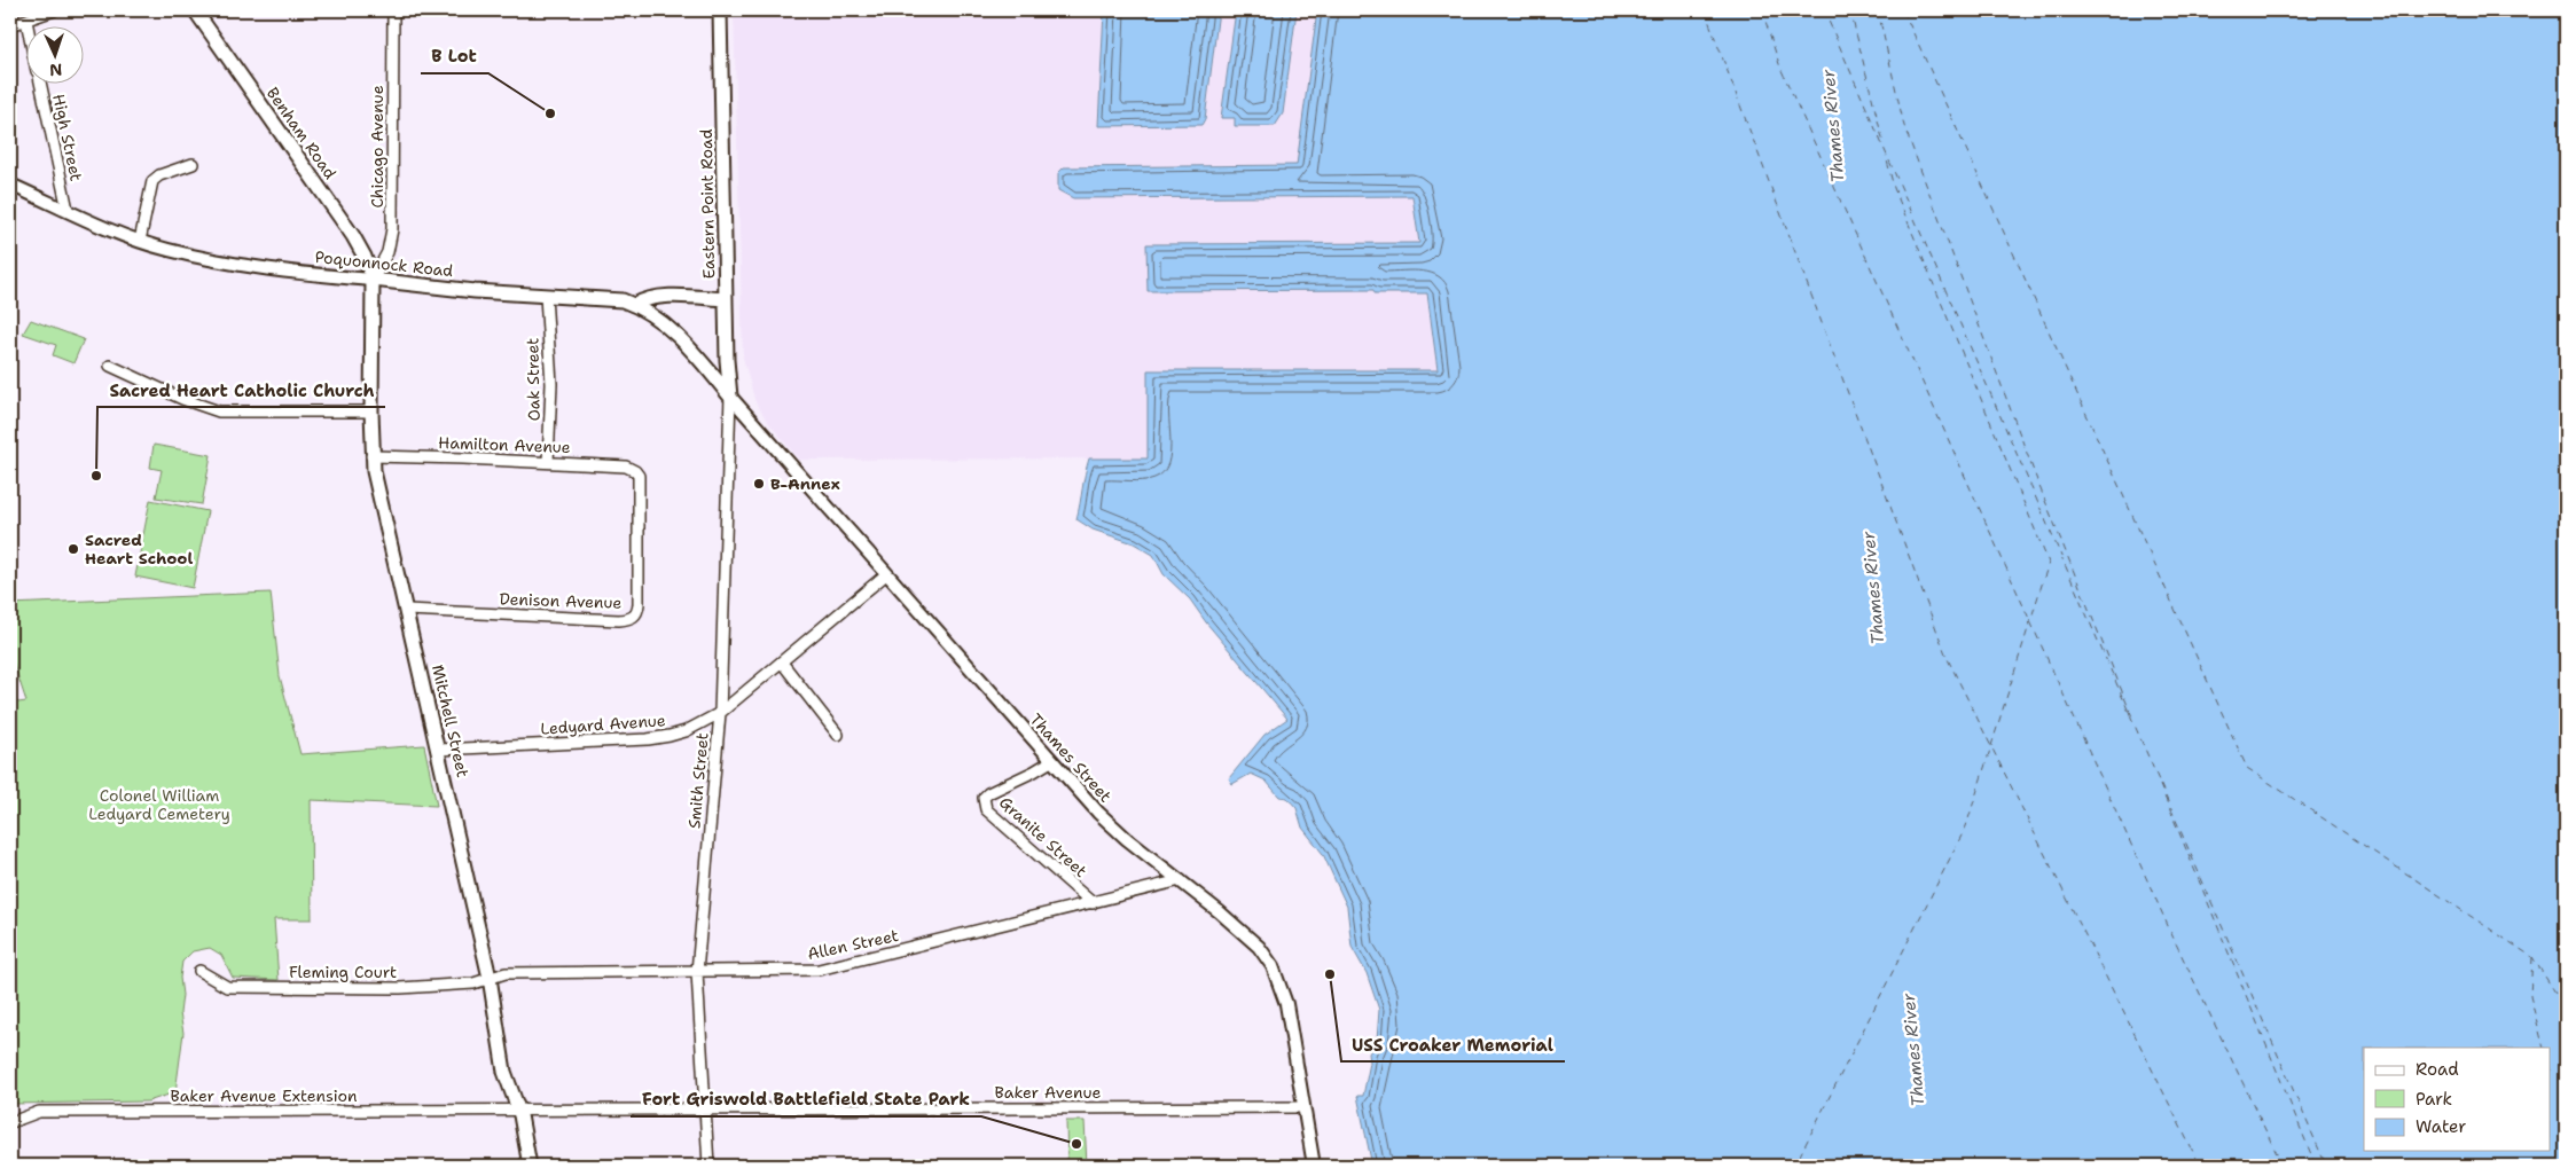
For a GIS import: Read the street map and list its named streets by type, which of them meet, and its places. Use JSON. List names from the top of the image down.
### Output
{
  "streets": {
    "main road": [
      "Benham Road",
      "Eastern Point Road",
      "Poquonnock Road",
      "Mitchell Street"
    ],
    "street": [
      "High Street",
      "Chicago Avenue",
      "Oak Street",
      "Hamilton Avenue",
      "Denison Avenue",
      "Ledyard Avenue",
      "Thames Street",
      "Smith Street",
      "Granite Street",
      "Allen Street",
      "Fleming Court",
      "Baker Avenue",
      "Baker Avenue Extension"
    ]
  },
  "crossings": [
    ["Benham Road", "Chicago Avenue"],
    ["Benham Road", "Poquonnock Road"],
    ["Benham Road", "Mitchell Street"],
    ["High Street", "Poquonnock Road"],
    ["Chicago Avenue", "Poquonnock Road"],
    ["Chicago Avenue", "Mitchell Street"],
    ["Eastern Point Road", "Poquonnock Road"],
    ["Eastern Point Road", "Thames Street"],
    ["Eastern Point Road", "Smith Street"],
    ["Poquonnock Road", "Oak Street"],
    ["Poquonnock Road", "Mitchell Street"],
    ["Poquonnock Road", "Thames Street"],
    ["Poquonnock Road", "Smith Street"],
    ["Oak Street", "Hamilton Avenue"],
    ["Hamilton Avenue", "Denison Avenue"],
    ["Hamilton Avenue", "Mitchell Street"],
    ["Denison Avenue", "Mitchell Street"],
    ["Mitchell Street", "Ledyard Avenue"],
    ["Mitchell Street", "Allen Street"],
    ["Mitchell Street", "Fleming Court"],
    ["Mitchell Street", "Baker Avenue"],
    ["Mitchell Street", "Baker Avenue Extension"],
    ["Ledyard Avenue", "Thames Street"],
    ["Ledyard Avenue", "Smith Street"],
    ["Thames Street", "Smith Street"],
    ["Thames Street", "Granite Street"],
    ["Thames Street", "Allen Street"],
    ["Thames Street", "Baker Avenue"],
    ["Smith Street", "Allen Street"],
    ["Smith Street", "Baker Avenue"],
    ["Granite Street", "Allen Street"],
    ["Allen Street", "Fleming Court"],
    ["Baker Avenue", "Baker Avenue Extension"]
  ],
  "water": ["Thames River"],
  "parks": ["Colonel William Ledyard Cemetery"],
  "places": [
    "B Lot",
    "Sacred Heart Catholic Church",
    "B-Annex",
    "Sacred Heart School",
    "USS Croaker Memorial",
    "Fort Griswold Battlefield State Park"
  ],
  "legend": ["Road", "Park", "Water"],
  "north": "bottom"
}
